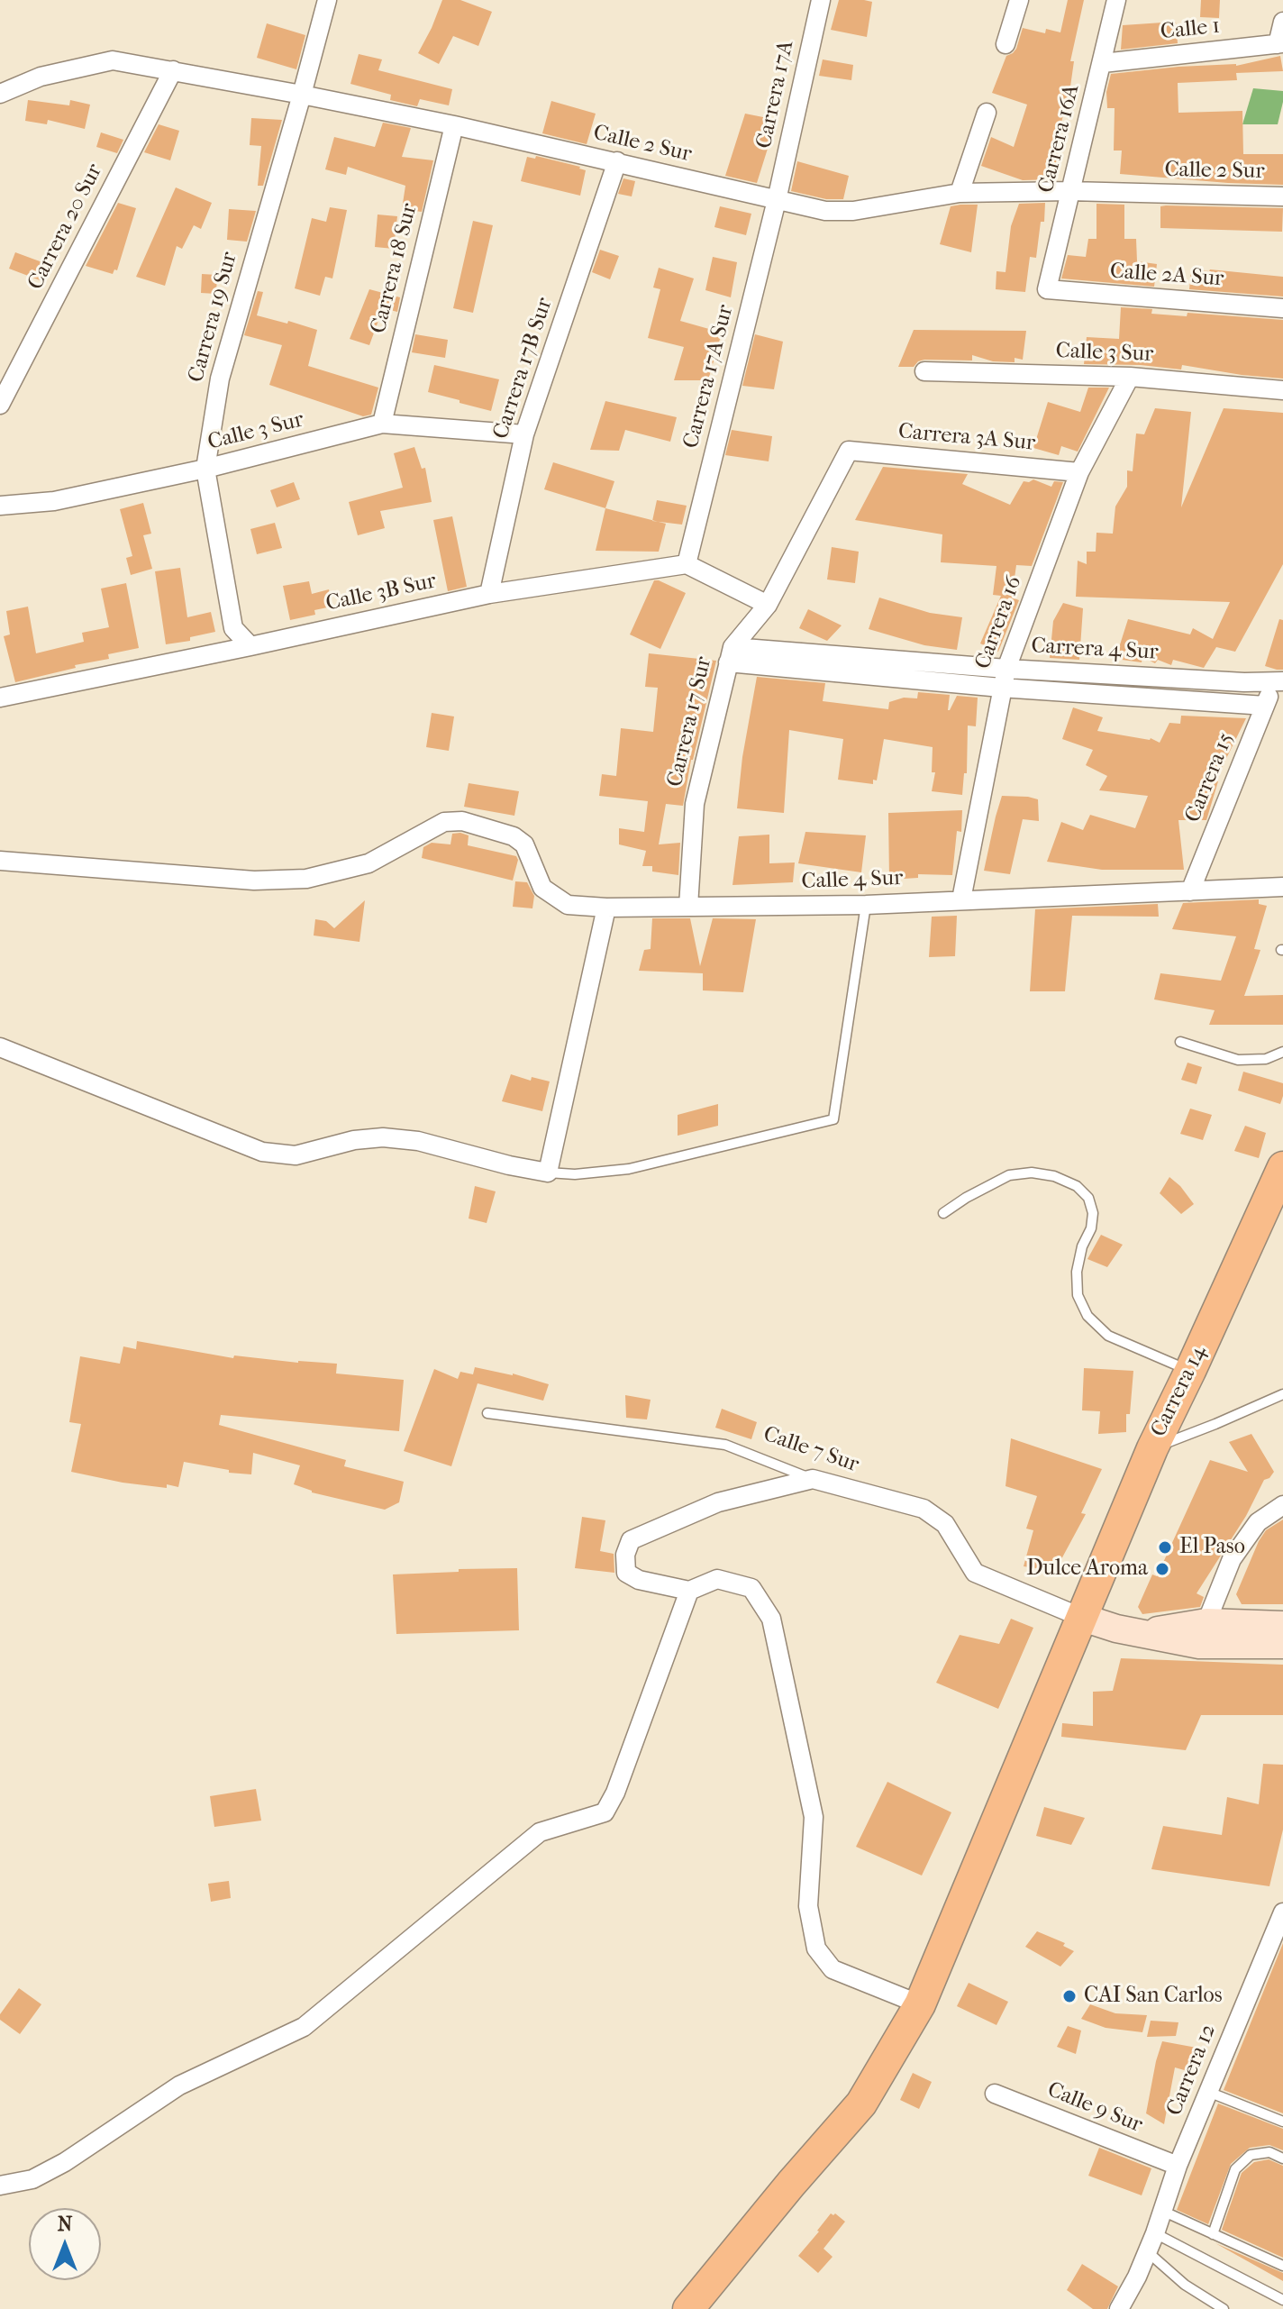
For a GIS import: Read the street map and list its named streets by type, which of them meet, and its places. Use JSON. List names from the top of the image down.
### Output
{
  "streets": {
    "main road": ["Carrera 14"],
    "street": [
      "Calle 1",
      "Carrera 17A",
      "Carrera 16A",
      "Calle 2 Sur",
      "Carrera 20 Sur",
      "Carrera 18 Sur",
      "Calle 2A Sur",
      "Carrera 19 Sur",
      "Calle 3 Sur",
      "Carrera 17B Sur",
      "Carrera 17A Sur",
      "Carrera 3A Sur",
      "Calle 3B Sur",
      "Carrera 16",
      "Carrera 4 Sur",
      "Carrera 17 Sur",
      "Carrera 15",
      "Calle 4 Sur",
      "Calle 7 Sur",
      "Carrera 12",
      "Calle 9 Sur"
    ]
  },
  "crossings": [
    ["Calle 1", "Carrera 16A"],
    ["Carrera 17A", "Calle 2 Sur"],
    ["Carrera 17A", "Carrera 17A Sur"],
    ["Carrera 16A", "Calle 2 Sur"],
    ["Carrera 16A", "Calle 2A Sur"],
    ["Calle 2 Sur", "Carrera 20 Sur"],
    ["Calle 2 Sur", "Carrera 18 Sur"],
    ["Calle 2 Sur", "Carrera 19 Sur"],
    ["Calle 2 Sur", "Carrera 17B Sur"],
    ["Calle 2 Sur", "Carrera 17A Sur"],
    ["Carrera 18 Sur", "Calle 3 Sur"],
    ["Carrera 19 Sur", "Calle 3 Sur"],
    ["Carrera 19 Sur", "Calle 3B Sur"],
    ["Calle 3 Sur", "Carrera 17B Sur"],
    ["Calle 3 Sur", "Carrera 16"],
    ["Carrera 17B Sur", "Calle 3B Sur"],
    ["Carrera 17A Sur", "Calle 3B Sur"],
    ["Carrera 3A Sur", "Carrera 16"],
    ["Carrera 3A Sur", "Carrera 17 Sur"],
    ["Carrera 16", "Carrera 4 Sur"],
    ["Carrera 16", "Calle 4 Sur"],
    ["Carrera 4 Sur", "Carrera 17 Sur"],
    ["Carrera 4 Sur", "Carrera 15"],
    ["Carrera 17 Sur", "Calle 4 Sur"],
    ["Carrera 15", "Calle 4 Sur"],
    ["Carrera 14", "Calle 7 Sur"],
    ["Carrera 12", "Calle 9 Sur"]
  ],
  "places": ["El Paso", "Dulce Aroma", "CAI San Carlos"],
  "north": "top"
}
